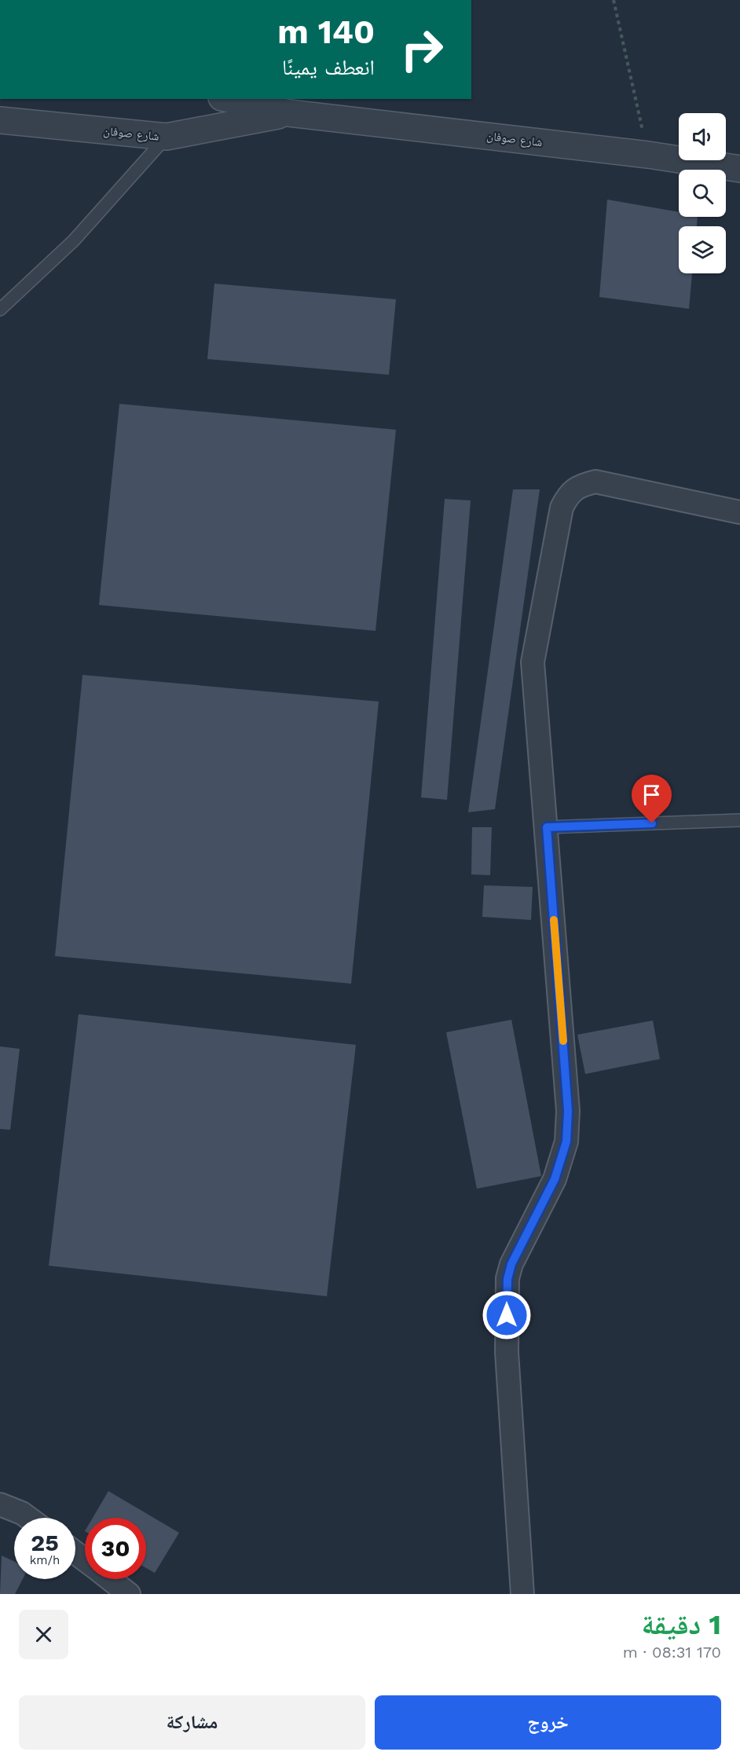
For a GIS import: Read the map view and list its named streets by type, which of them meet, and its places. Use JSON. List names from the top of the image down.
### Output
{
  "streets": {
    "street": ["شارع صوفان"]
  },
  "page": {
    "turn": ["140 m", "انعطف يمينًا"],
    "speed": "25 km/h",
    "limit": "30",
    "heading": ["1 دقيقة", "170 m · 08:31"],
    "buttons": ["خروج", "مشاركة"]
  }
}
